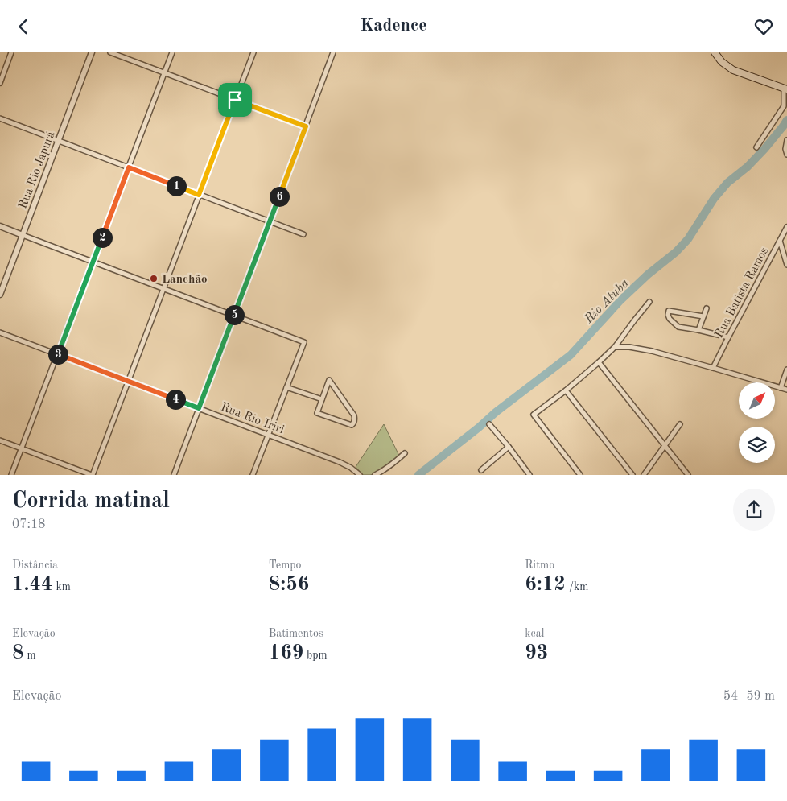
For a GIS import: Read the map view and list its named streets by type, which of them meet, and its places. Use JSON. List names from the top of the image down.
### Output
{
  "streets": {
    "street": ["Rua Rio Japurá", "Rua Batista Ramos", "Rua Rio Iriri"]
  },
  "water": ["Rio Atuba"],
  "places": ["Lanchão"],
  "north": "top right",
  "page": {
    "header": "Kadence",
    "pins": [
      "1",
      "6",
      "2",
      "5",
      "3",
      "4"
    ],
    "heading": ["Corrida matinal", "07:18"],
    "stats": [
      ["Distância", "1.44 km"],
      ["Tempo", "8:56"],
      ["Ritmo", "6:12 /km"],
      ["Elevação", "8 m"],
      ["Batimentos", "169 bpm"],
      ["kcal", "93"]
    ],
    "chart": ["Elevação", "54–59 m"]
  }
}
